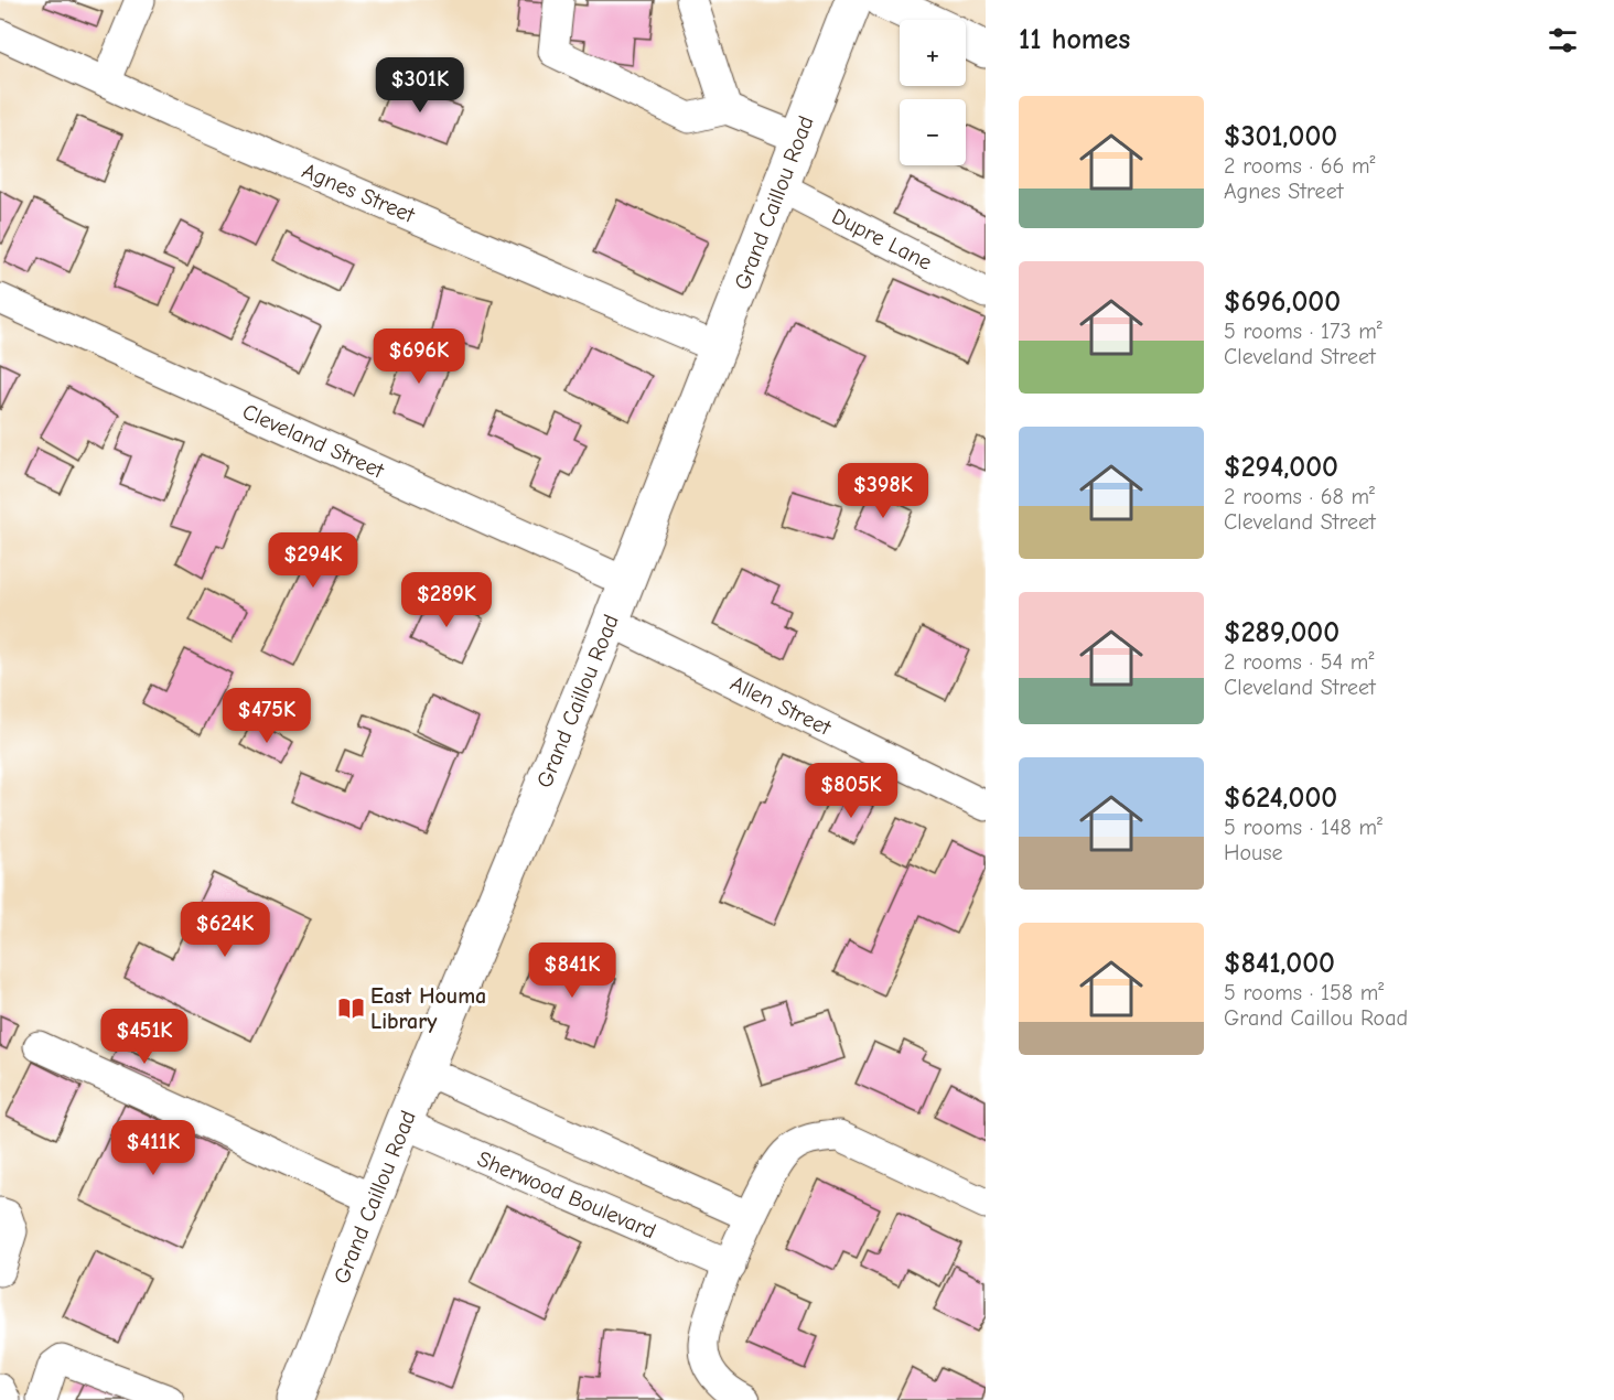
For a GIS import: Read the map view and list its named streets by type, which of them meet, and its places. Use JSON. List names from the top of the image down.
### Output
{
  "streets": {
    "main road": ["Grand Caillou Road"],
    "street": [
      "Agnes Street",
      "Dupre Lane",
      "Cleveland Street",
      "Allen Street",
      "Sherwood Boulevard"
    ]
  },
  "crossings": [
    ["Agnes Street", "Grand Caillou Road"],
    ["Grand Caillou Road", "Dupre Lane"],
    ["Grand Caillou Road", "Cleveland Street"],
    ["Grand Caillou Road", "Allen Street"],
    ["Grand Caillou Road", "Sherwood Boulevard"]
  ],
  "places": {
    "library": ["East Houma Library"]
  },
  "page": {
    "heading": "11 homes",
    "map_buttons": ["+", "−"],
    "price": [
      "$301K",
      "$696K",
      "$398K",
      "$294K",
      "$289K",
      "$475K",
      "$805K",
      "$624K",
      "$841K",
      "$451K",
      "$411K"
    ],
    "list": [
      {
        "name": "$301,000",
        "note": "2 rooms · 66 m² · Agnes Street"
      },
      {
        "name": "$696,000",
        "note": "5 rooms · 173 m² · Cleveland Street"
      },
      {
        "name": "$294,000",
        "note": "2 rooms · 68 m² · Cleveland Street"
      },
      {
        "name": "$289,000",
        "note": "2 rooms · 54 m² · Cleveland Street"
      },
      {
        "name": "$624,000",
        "note": "5 rooms · 148 m² · House"
      },
      {
        "name": "$841,000",
        "note": "5 rooms · 158 m² · Grand Caillou Road"
      }
    ]
  }
}
